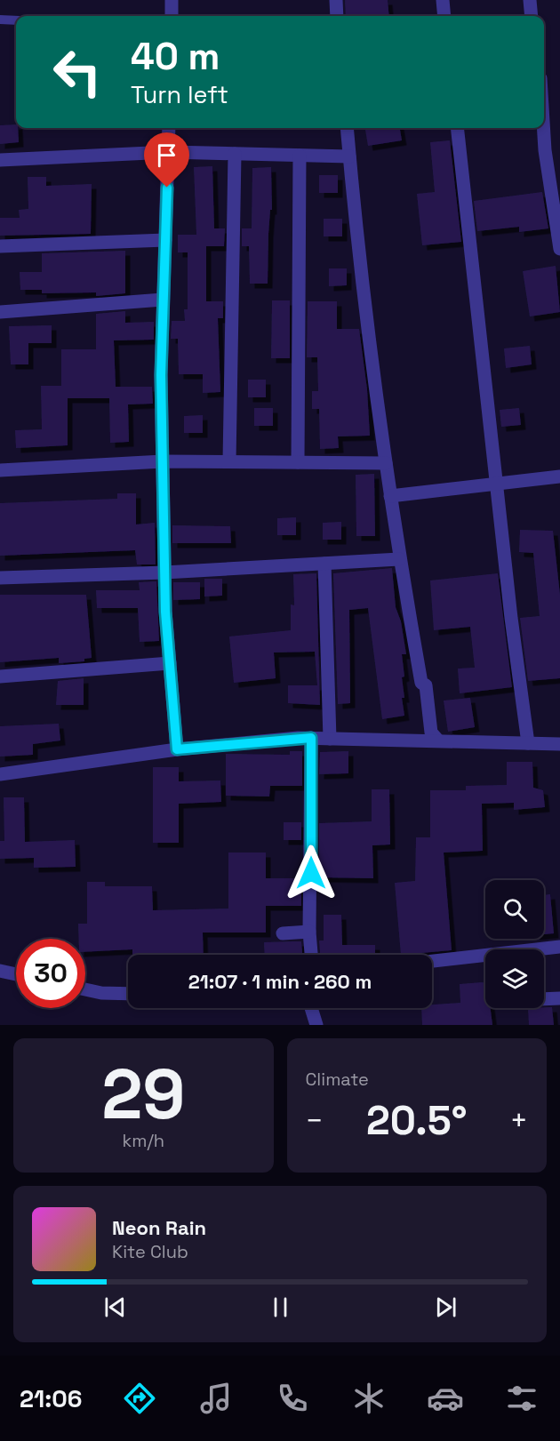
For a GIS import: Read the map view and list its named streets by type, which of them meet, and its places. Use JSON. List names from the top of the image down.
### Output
{
  "page": {
    "turn": ["40 m", "Turn left"],
    "limit": "30",
    "trip": "21:07 · 1 min · 260 m",
    "tile": [
      ["29", "km/h"],
      "Climate"
    ],
    "heat": ["−", "20.5°", "+"],
    "song": ["Neon Rain", "Kite Club"],
    "tabs": "21:06"
  }
}
